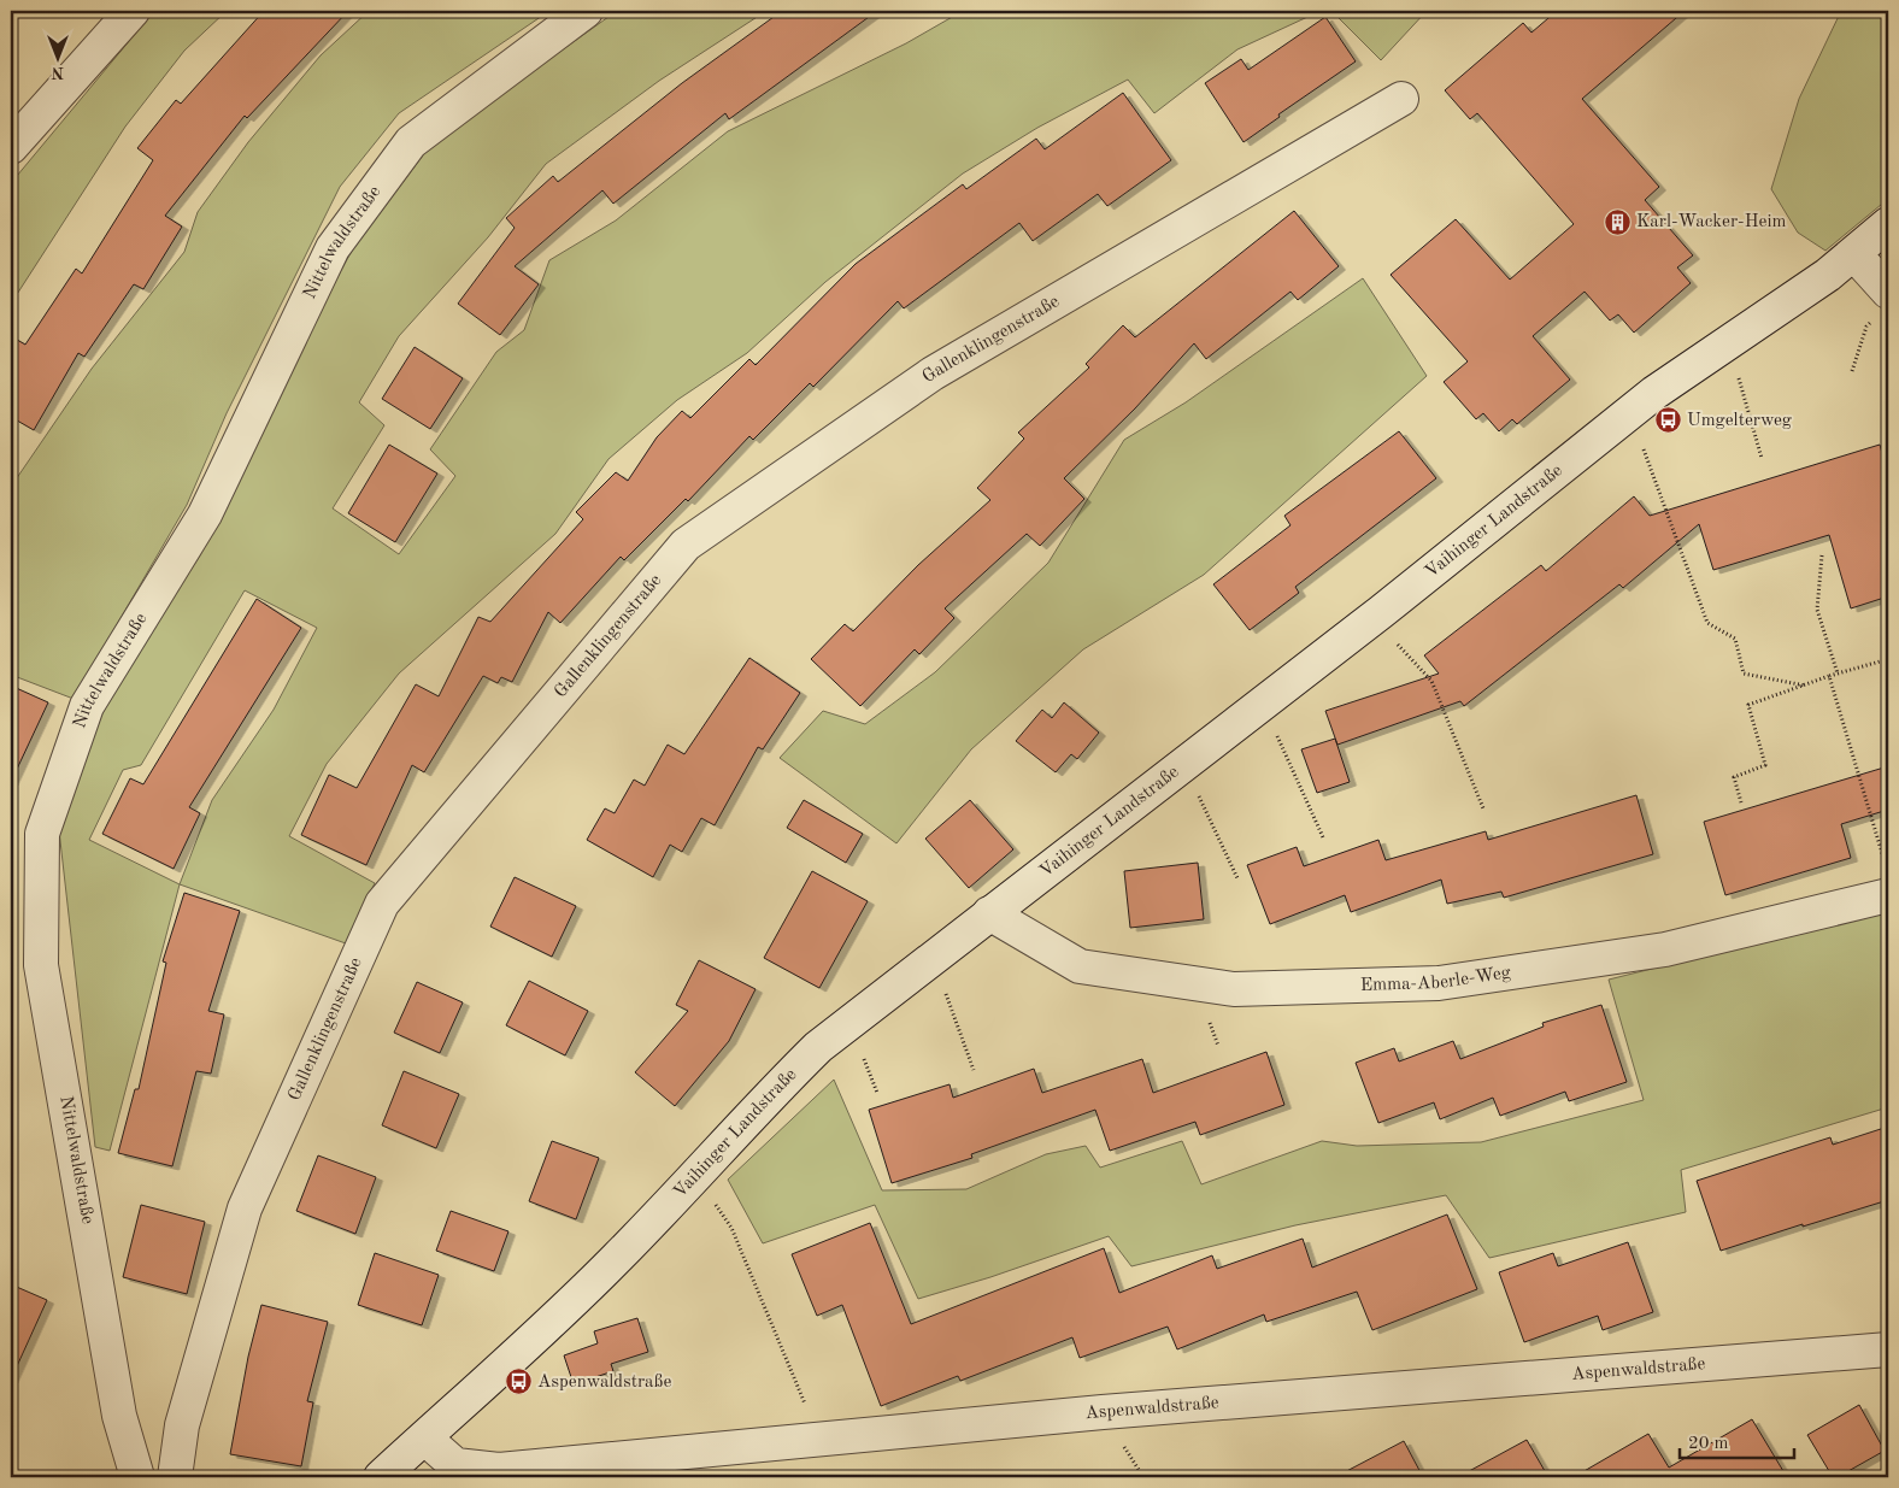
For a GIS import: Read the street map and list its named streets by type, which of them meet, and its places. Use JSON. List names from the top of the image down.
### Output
{
  "streets": {
    "street": [
      "Nittelwaldstraße",
      "Gallenklingenstraße",
      "Vaihinger Landstraße",
      "Emma-Aberle-Weg",
      "Aspenwaldstraße"
    ]
  },
  "crossings": [
    ["Vaihinger Landstraße", "Emma-Aberle-Weg"],
    ["Vaihinger Landstraße", "Aspenwaldstraße"]
  ],
  "places": {
    "building": ["Karl-Wacker-Heim"],
    "bus stop": ["Umgelterweg", "Aspenwaldstraße"]
  },
  "scale_bar": "20 m",
  "north": "bottom"
}
